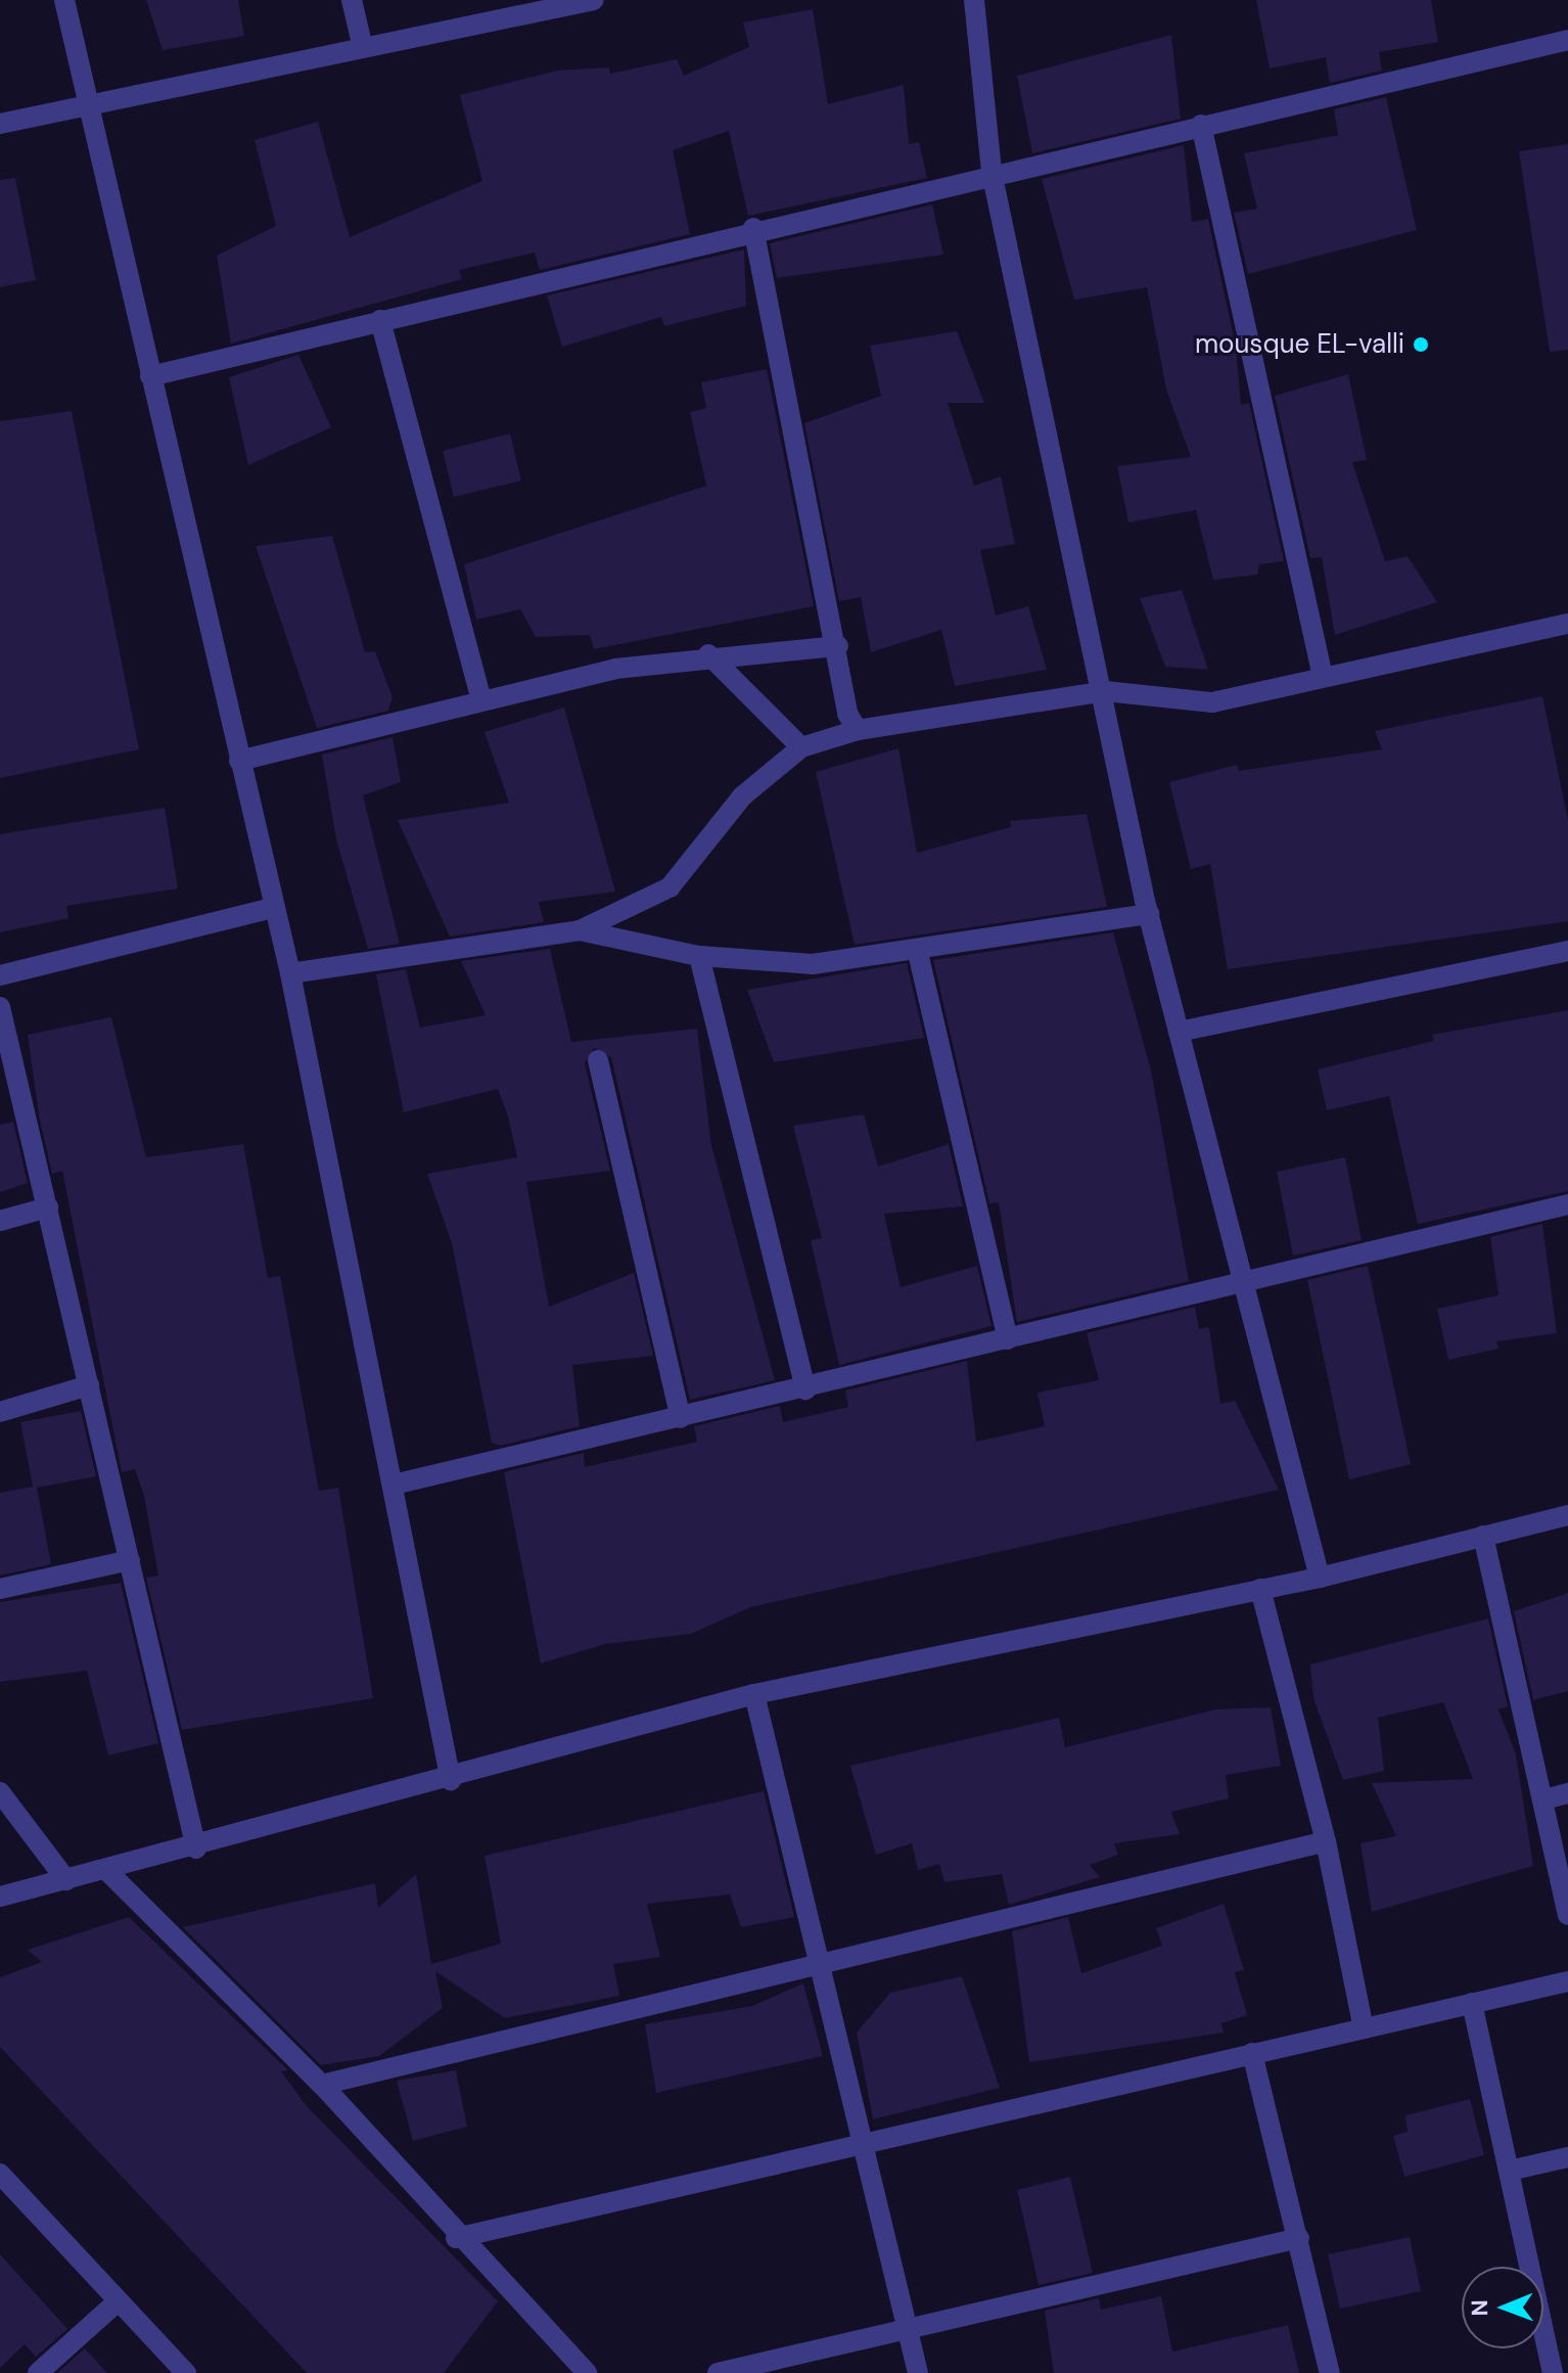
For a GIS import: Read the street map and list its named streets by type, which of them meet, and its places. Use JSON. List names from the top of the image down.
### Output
{
  "places": ["mousque EL-valli"],
  "north": "left"
}
